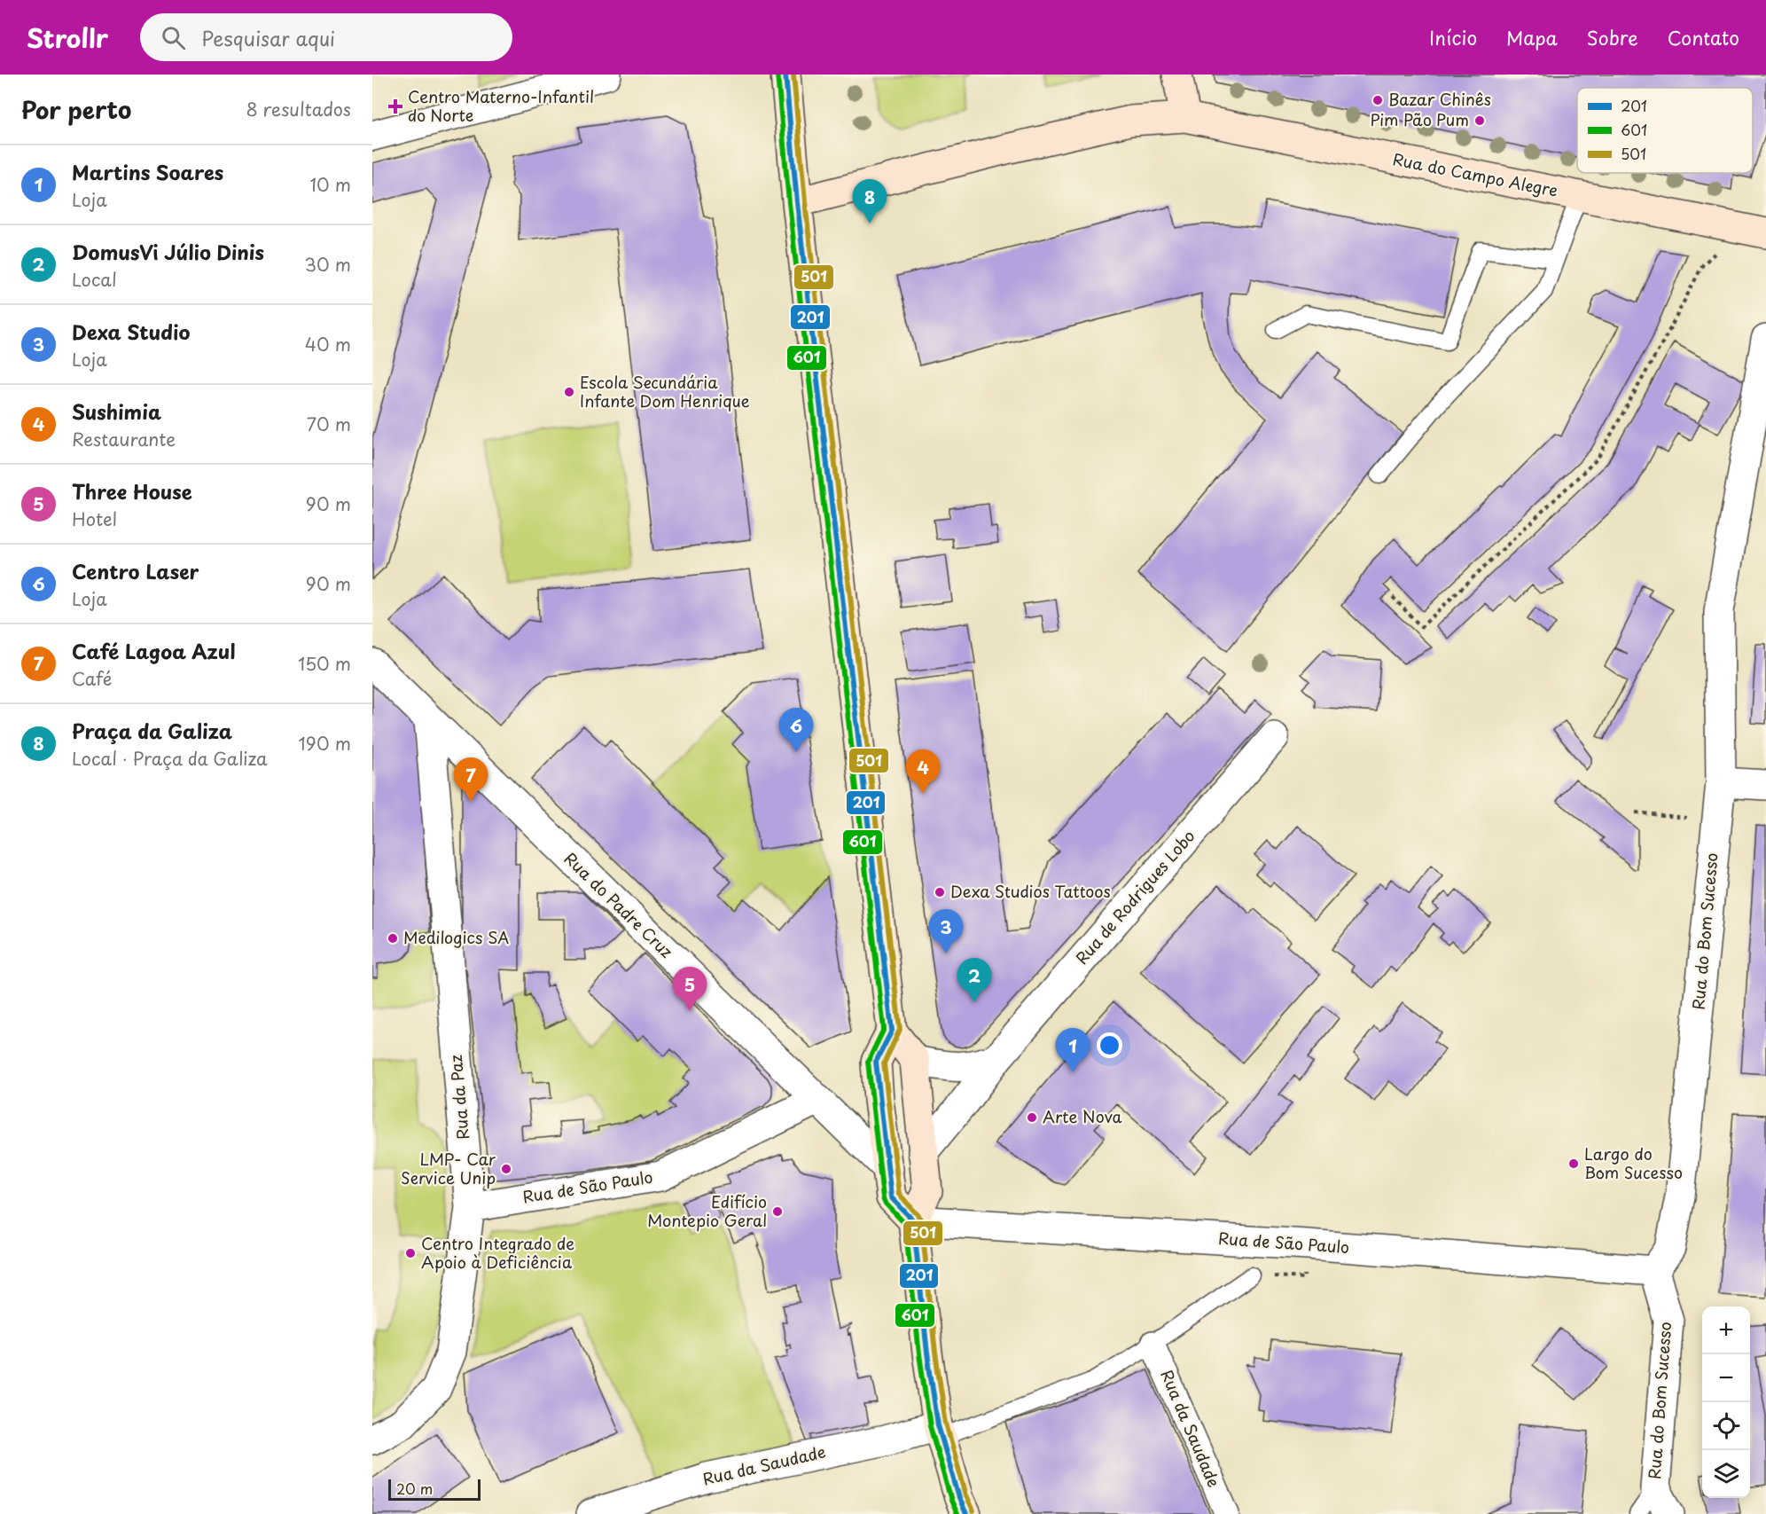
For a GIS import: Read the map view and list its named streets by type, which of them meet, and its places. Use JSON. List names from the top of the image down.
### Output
{
  "streets": {
    "main road": ["Rua do Campo Alegre"],
    "street": [
      "Rua de Rodrigues Lobo",
      "Rua do Padre Cruz",
      "Rua do Bom Sucesso",
      "Rua da Paz",
      "Rua de São Paulo",
      "Rua da Saudade"
    ]
  },
  "crossings": [
    ["Rua do Padre Cruz", "Rua da Paz"],
    ["Rua do Padre Cruz", "Rua de São Paulo"],
    ["Rua do Bom Sucesso", "Rua de São Paulo"],
    ["Rua da Paz", "Rua de São Paulo"]
  ],
  "places": {
    "other": [
      "Bazar Chinês",
      "Pim Pão Pum",
      "Escola Secundária Infante Dom Henrique",
      "Dexa Studios Tattoos",
      "Medilogics SA",
      "Arte Nova",
      "Largo do Bom Sucesso",
      "LMP- Car Service Unip",
      "Edifício Montepio Geral",
      "Centro Integrado de Apoio à Deficiência"
    ],
    "health": ["Centro Materno-Infantil do Norte"]
  },
  "lines": ["transit line 201", "transit line 501", "transit line 601"],
  "legend": ["201", "601", "501"],
  "scale_bar": "20 m",
  "page": {
    "header": "Strollr",
    "search": "Pesquisar aqui",
    "nav": [
      "Início",
      "Mapa",
      "Sobre",
      "Contato"
    ],
    "heading": ["Por perto", "8 resultados"],
    "list": [
      {
        "mark": "1",
        "name": "Martins Soares",
        "note": "Loja",
        "value": "10 m"
      },
      {
        "mark": "2",
        "name": "DomusVi Júlio Dinis",
        "note": "Local",
        "value": "30 m"
      },
      {
        "mark": "3",
        "name": "Dexa Studio",
        "note": "Loja",
        "value": "40 m"
      },
      {
        "mark": "4",
        "name": "Sushimia",
        "note": "Restaurante",
        "value": "70 m"
      },
      {
        "mark": "5",
        "name": "Three House",
        "note": "Hotel",
        "value": "90 m"
      },
      {
        "mark": "6",
        "name": "Centro Laser",
        "note": "Loja",
        "value": "90 m"
      },
      {
        "mark": "7",
        "name": "Café Lagoa Azul",
        "note": "Café",
        "value": "150 m"
      },
      {
        "mark": "8",
        "name": "Praça da Galiza",
        "note": "Local · Praça da Galiza",
        "value": "190 m"
      }
    ],
    "pins": [
      "8",
      "6",
      "4",
      "7",
      "3",
      "2",
      "5",
      "1"
    ],
    "map_buttons": ["+", "−"],
    "scale": "20 m"
  }
}
